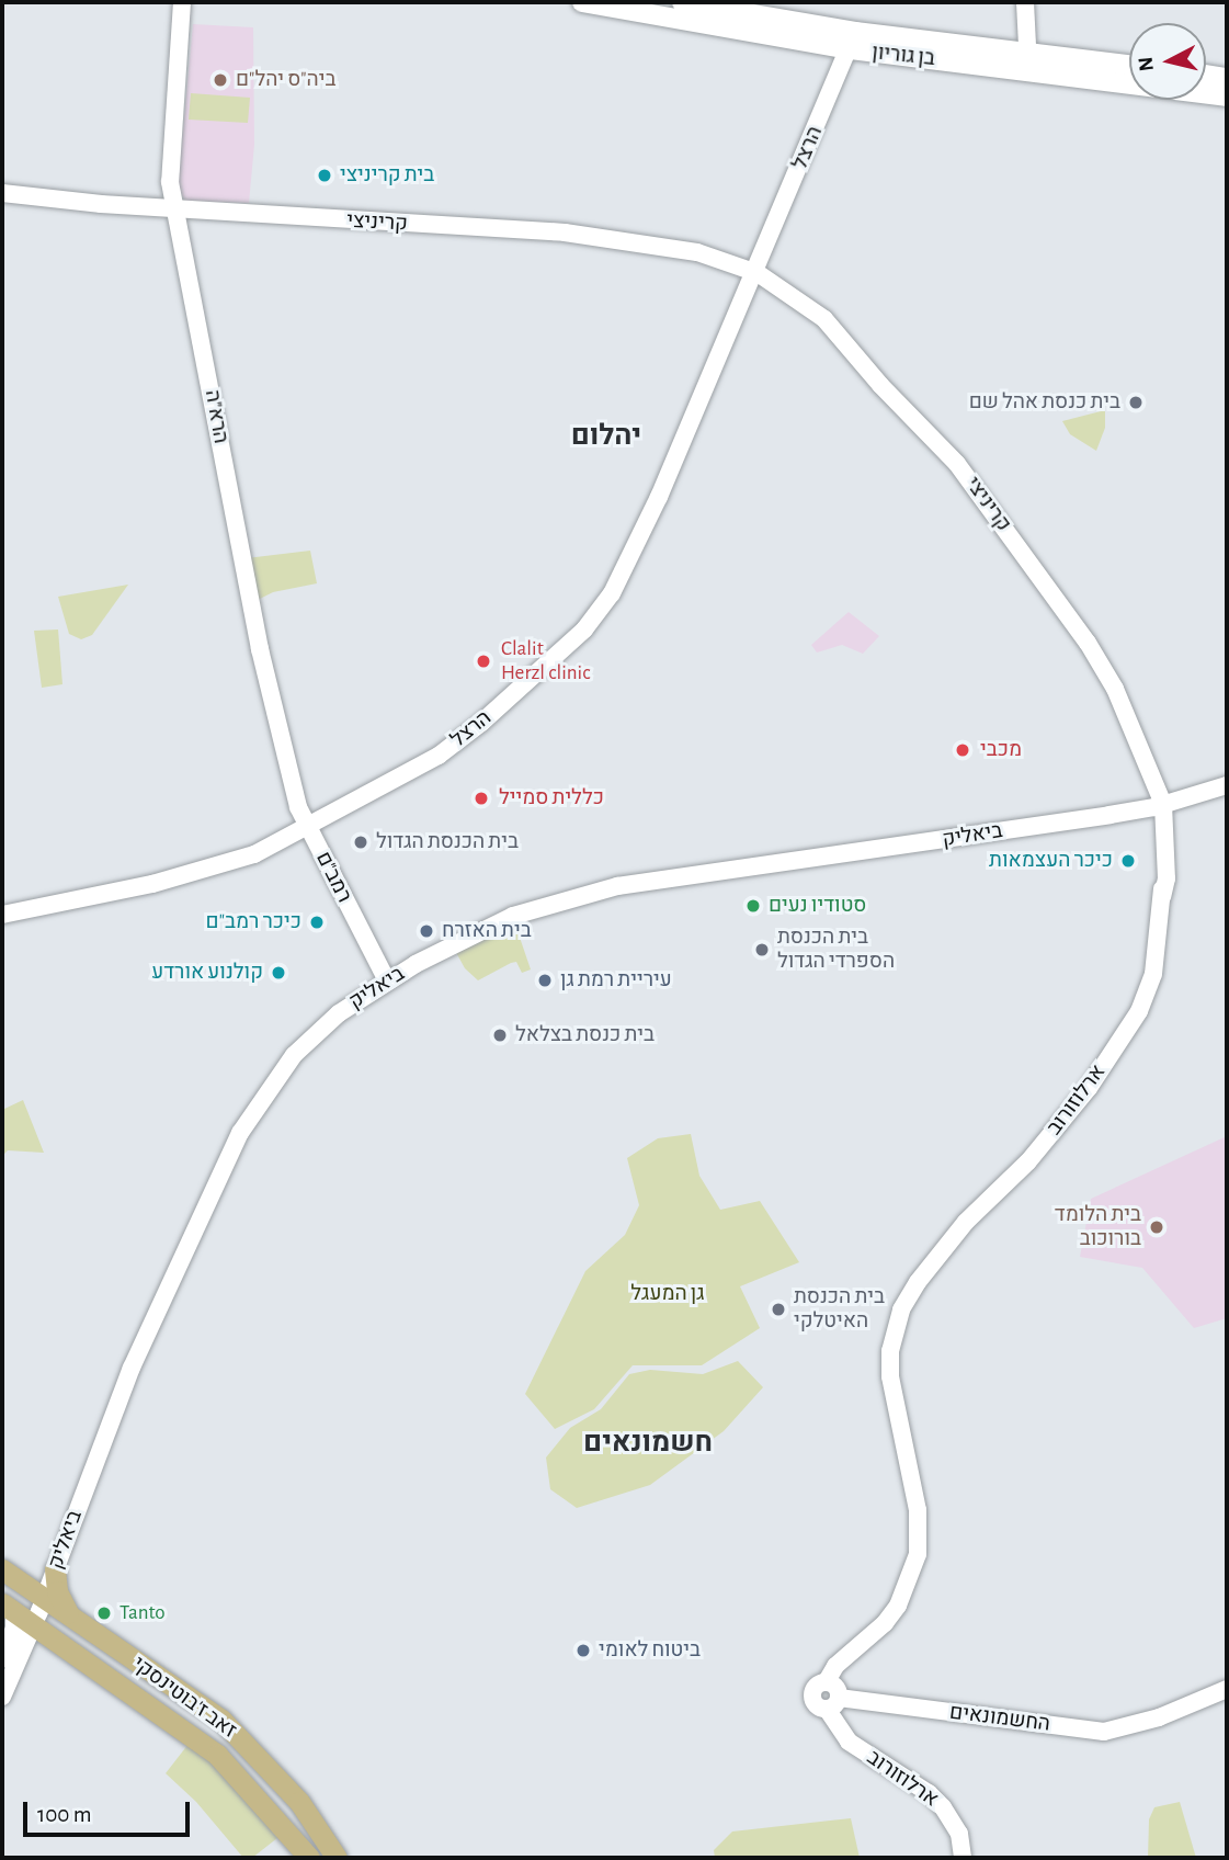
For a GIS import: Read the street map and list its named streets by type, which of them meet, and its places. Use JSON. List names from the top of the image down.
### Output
{
  "streets": {
    "main road": ["בן גוריון", "זאב ז'בוטינסקי"],
    "street": [
      "הרצל",
      "קריניצי",
      "הרא\"ה",
      "ביאליק",
      "רמב\"ם",
      "ארלוזורוב",
      "החשמונאים"
    ]
  },
  "crossings": [
    ["בן גוריון", "הרצל"],
    ["הרצל", "קריניצי"],
    ["הרצל", "הרא\"ה"],
    ["הרצל", "רמב\"ם"],
    ["קריניצי", "הרא\"ה"],
    ["קריניצי", "ביאליק"],
    ["קריניצי", "ארלוזורוב"],
    ["הרא\"ה", "רמב\"ם"],
    ["ביאליק", "רמב\"ם"],
    ["ביאליק", "ארלוזורוב"],
    ["ביאליק", "זאב ז'בוטינסקי"],
    ["ארלוזורוב", "החשמונאים"]
  ],
  "districts": ["יהלום", "חשמונאים"],
  "parks": ["גן המעגל"],
  "places": [
    "ביה\"ס יהל\"ם",
    "בית קריניצי",
    "בית כנסת אהל שם",
    "Clalit Herzl clinic",
    "מכבי",
    "כללית סמייל",
    "בית הכנסת הגדול",
    "כיכר העצמאות",
    "סטודיו נעים",
    "כיכר רמב\"ם",
    "בית האזרח",
    "בית הכנסת הספרדי הגדול",
    "קולנוע אורדע",
    "עיריית רמת גן",
    "בית כנסת בצלאל",
    "בית הלומד בורוכוב",
    "בית הכנסת האיטלקי",
    "Tanto",
    "ביטוח לאומי"
  ],
  "scale_bar": "100 m",
  "north": "left"
}
